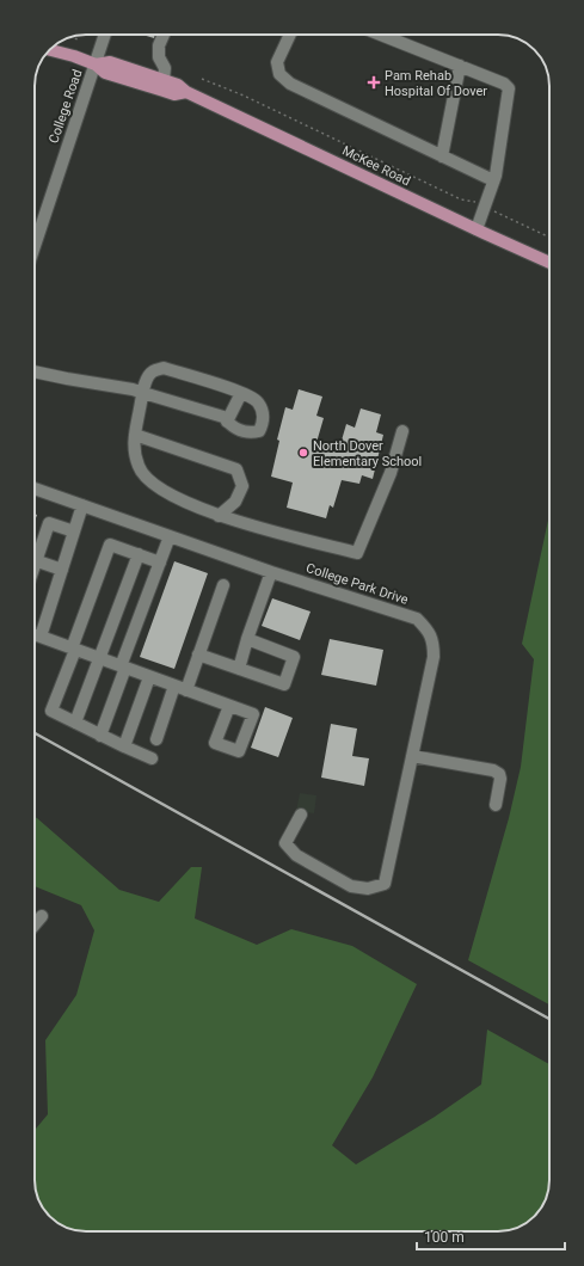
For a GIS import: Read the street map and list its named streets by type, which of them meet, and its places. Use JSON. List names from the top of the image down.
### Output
{
  "streets": {
    "main road": ["McKee Road"],
    "street": ["College Road", "College Park Drive"]
  },
  "crossings": [
    ["College Road", "McKee Road"]
  ],
  "places": {
    "health": ["Pam Rehab Hospital Of Dover"],
    "other": ["North Dover Elementary School"]
  },
  "scale_bar": "100 m"
}
